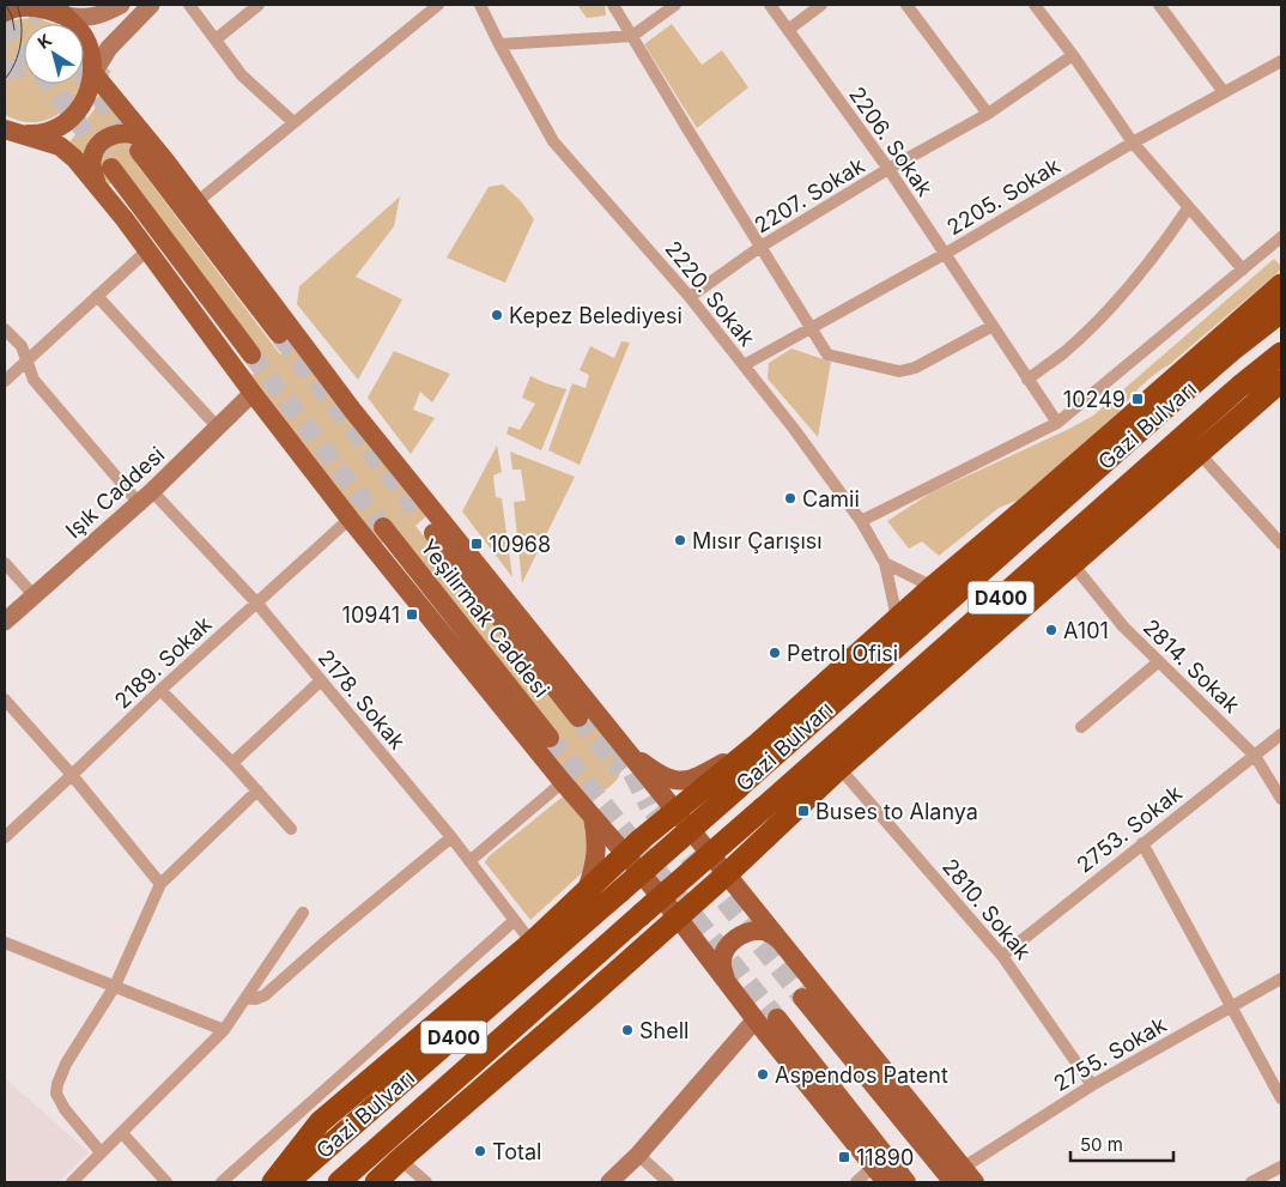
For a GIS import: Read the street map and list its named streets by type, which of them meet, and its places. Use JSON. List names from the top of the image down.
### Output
{
  "streets": {
    "highway": ["Gazi Bulvarı", "D400"],
    "main road": ["Yeşilırmak Caddesi"],
    "street": [
      "2206. Sokak",
      "2207. Sokak",
      "2205. Sokak",
      "2220. Sokak",
      "Işık Caddesi",
      "2189. Sokak",
      "2814. Sokak",
      "2178. Sokak",
      "2753. Sokak",
      "2810. Sokak",
      "2755. Sokak"
    ]
  },
  "crossings": [
    ["2206. Sokak", "2207. Sokak"],
    ["2206. Sokak", "2205. Sokak"],
    ["2207. Sokak", "2220. Sokak"],
    ["2205. Sokak", "2220. Sokak"],
    ["Işık Caddesi", "2178. Sokak"],
    ["2189. Sokak", "2178. Sokak"],
    ["2814. Sokak", "2753. Sokak"],
    ["2753. Sokak", "2810. Sokak"],
    ["2810. Sokak", "2755. Sokak"]
  ],
  "places": {
    "other": [
      "Kepez Belediyesi",
      "Camii",
      "Mısır Çarışısı",
      "A101",
      "Petrol Ofisi",
      "Shell",
      "Aspendos Patent",
      "Total"
    ],
    "transit": [
      "10249",
      "10968",
      "10941",
      "Buses to Alanya",
      "11890"
    ]
  },
  "scale_bar": "50 m",
  "north": "top left"
}
